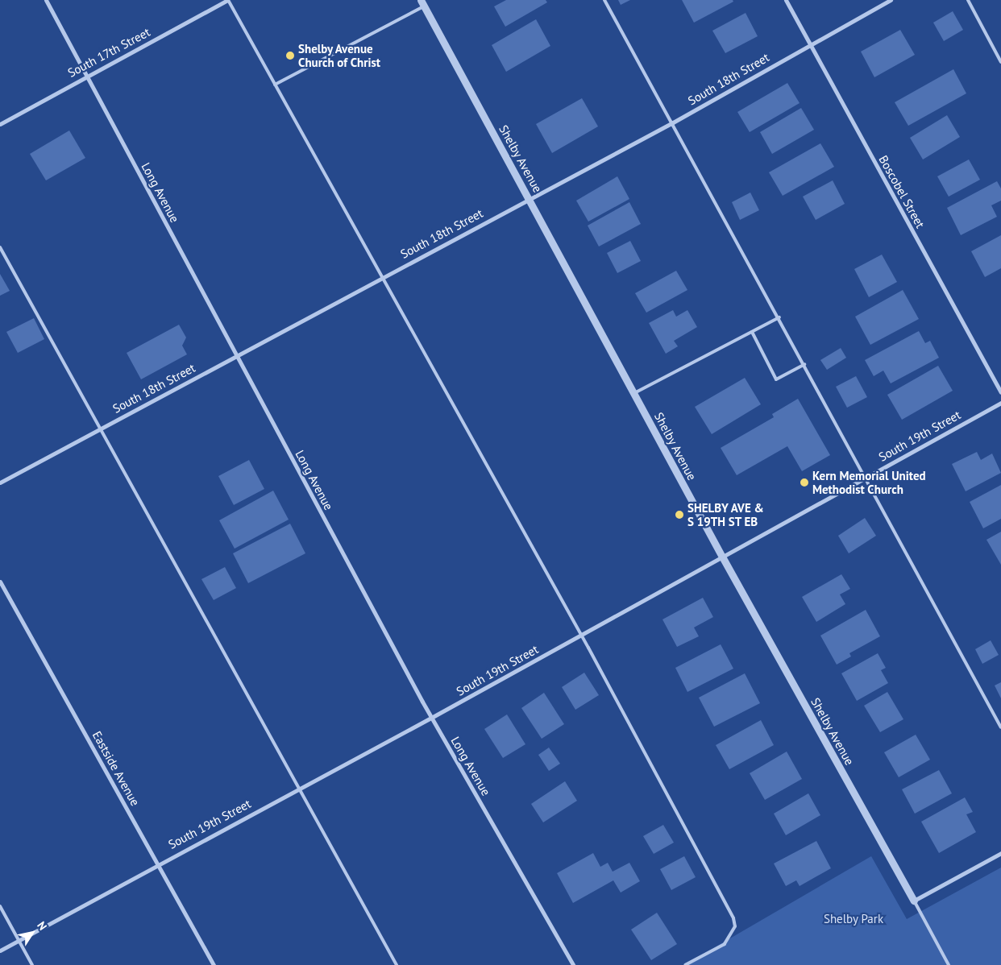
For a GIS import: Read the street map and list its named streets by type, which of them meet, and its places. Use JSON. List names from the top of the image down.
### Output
{
  "streets": {
    "street": [
      "South 17th Street",
      "South 18th Street",
      "Shelby Avenue",
      "Boscobel Street",
      "Long Avenue",
      "South 19th Street",
      "Eastside Avenue"
    ]
  },
  "crossings": [
    ["South 17th Street", "Long Avenue"],
    ["South 18th Street", "Shelby Avenue"],
    ["South 18th Street", "Boscobel Street"],
    ["South 18th Street", "Long Avenue"],
    ["Shelby Avenue", "South 19th Street"],
    ["Long Avenue", "South 19th Street"],
    ["South 19th Street", "Eastside Avenue"]
  ],
  "parks": ["Shelby Park"],
  "places": ["Shelby Avenue Church of Christ", "Kern Memorial United Methodist Church", "SHELBY AVE & S 19TH ST EB"],
  "north": "top right"
}
